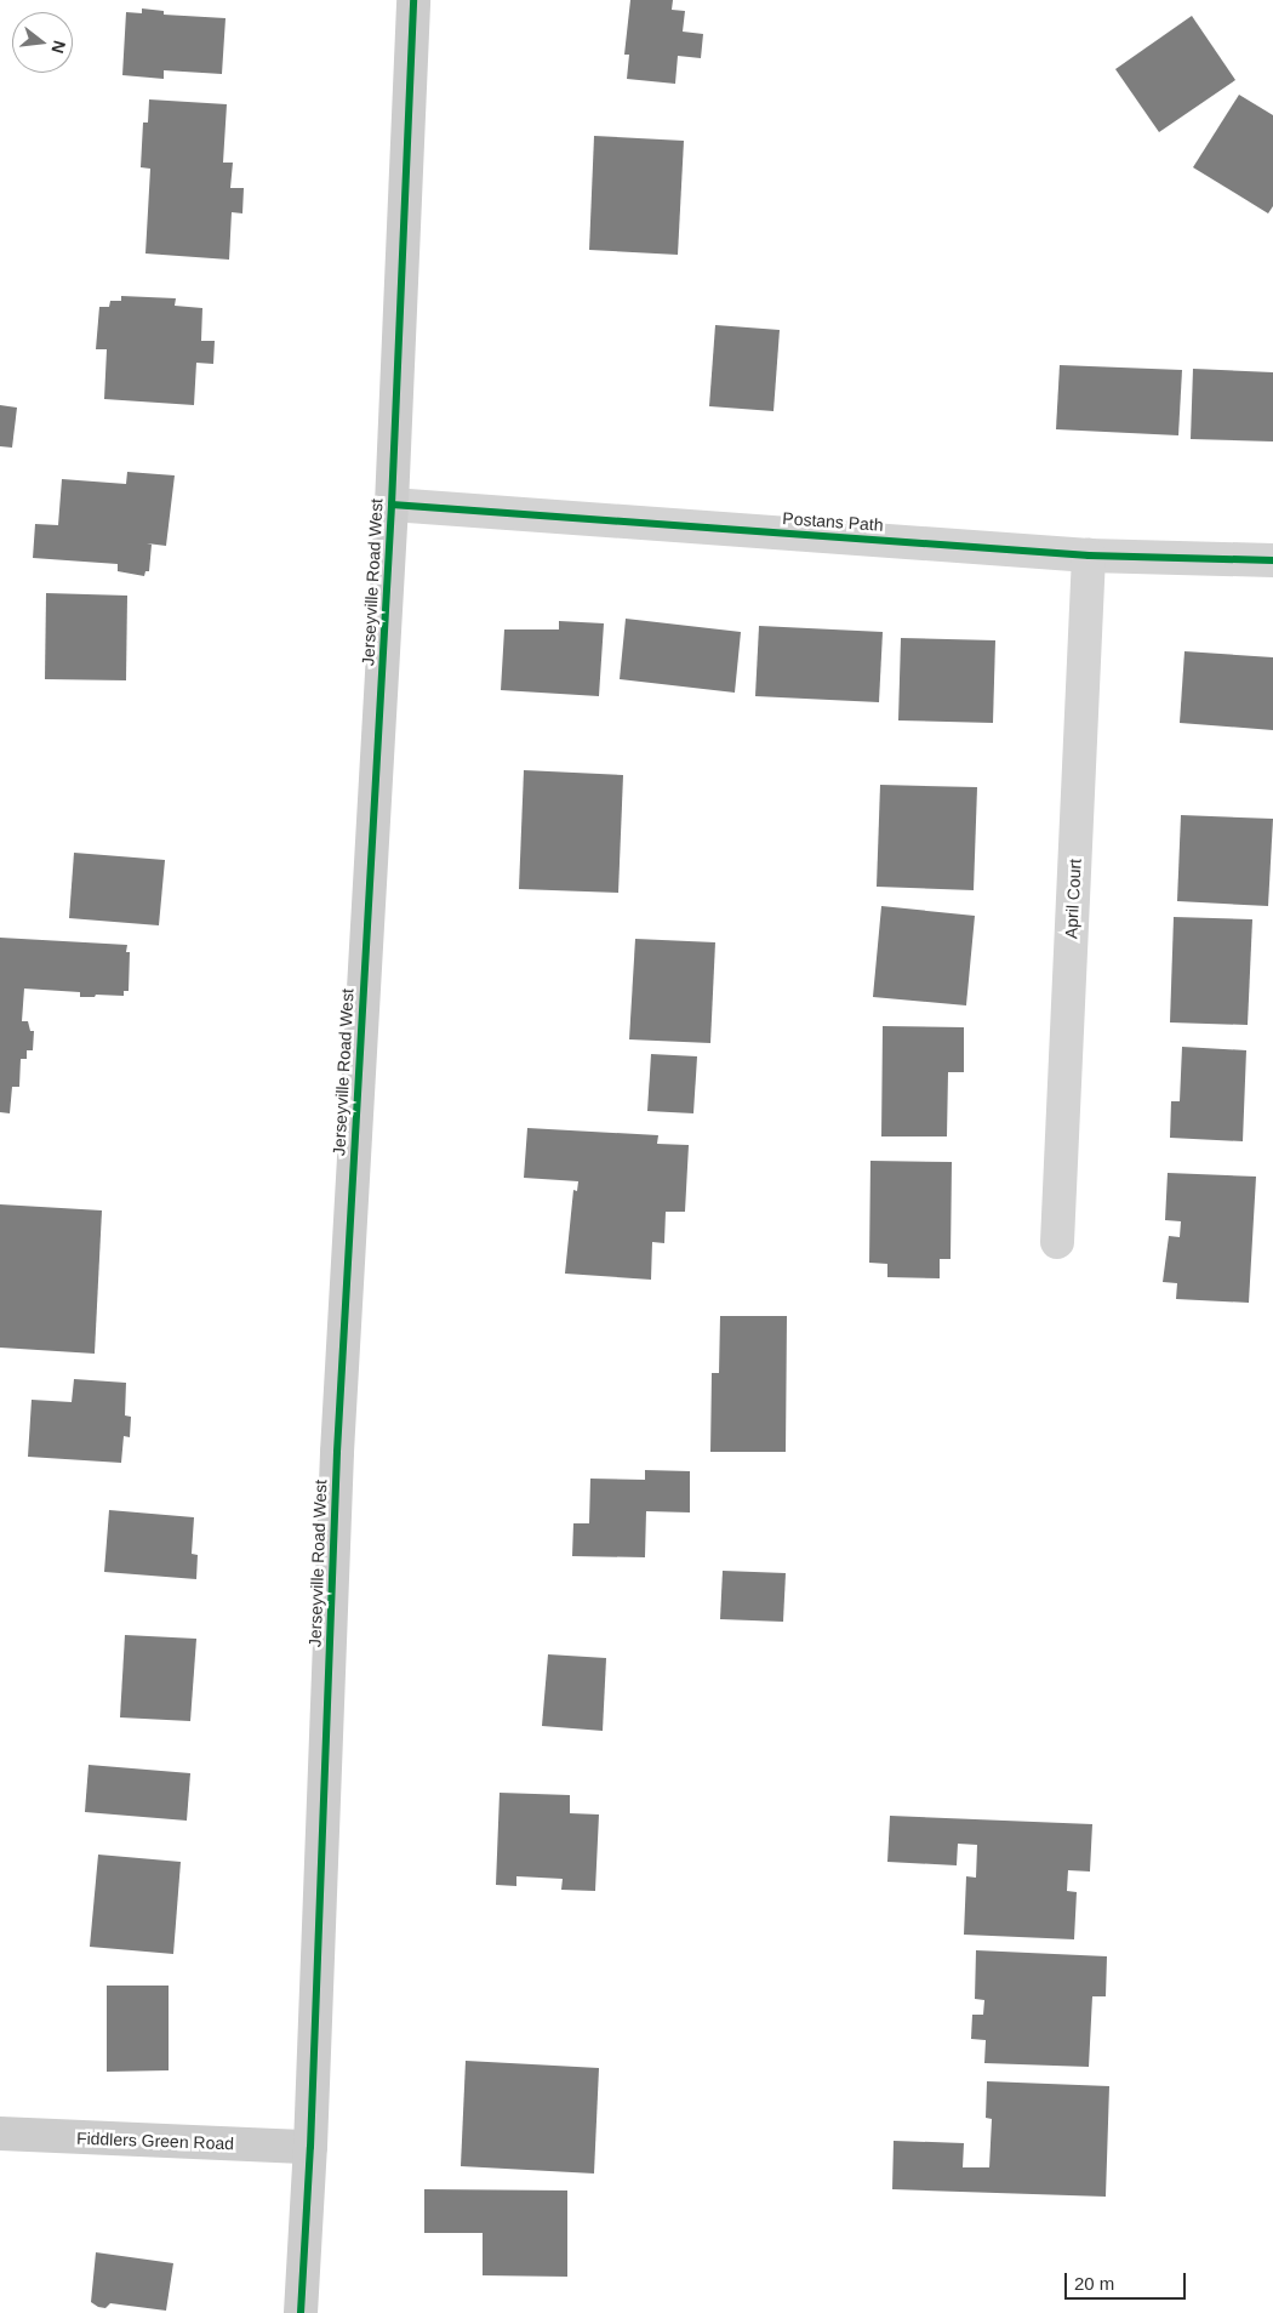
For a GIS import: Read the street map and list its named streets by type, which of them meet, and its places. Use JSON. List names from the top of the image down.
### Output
{
  "streets": {
    "main road": ["Jerseyville Road West", "Fiddlers Green Road"],
    "street": ["Postans Path", "April Court"]
  },
  "crossings": [
    ["Postans Path", "Jerseyville Road West"],
    ["Postans Path", "April Court"],
    ["Jerseyville Road West", "Fiddlers Green Road"]
  ],
  "scale_bar": "20 m",
  "north": "right"
}
